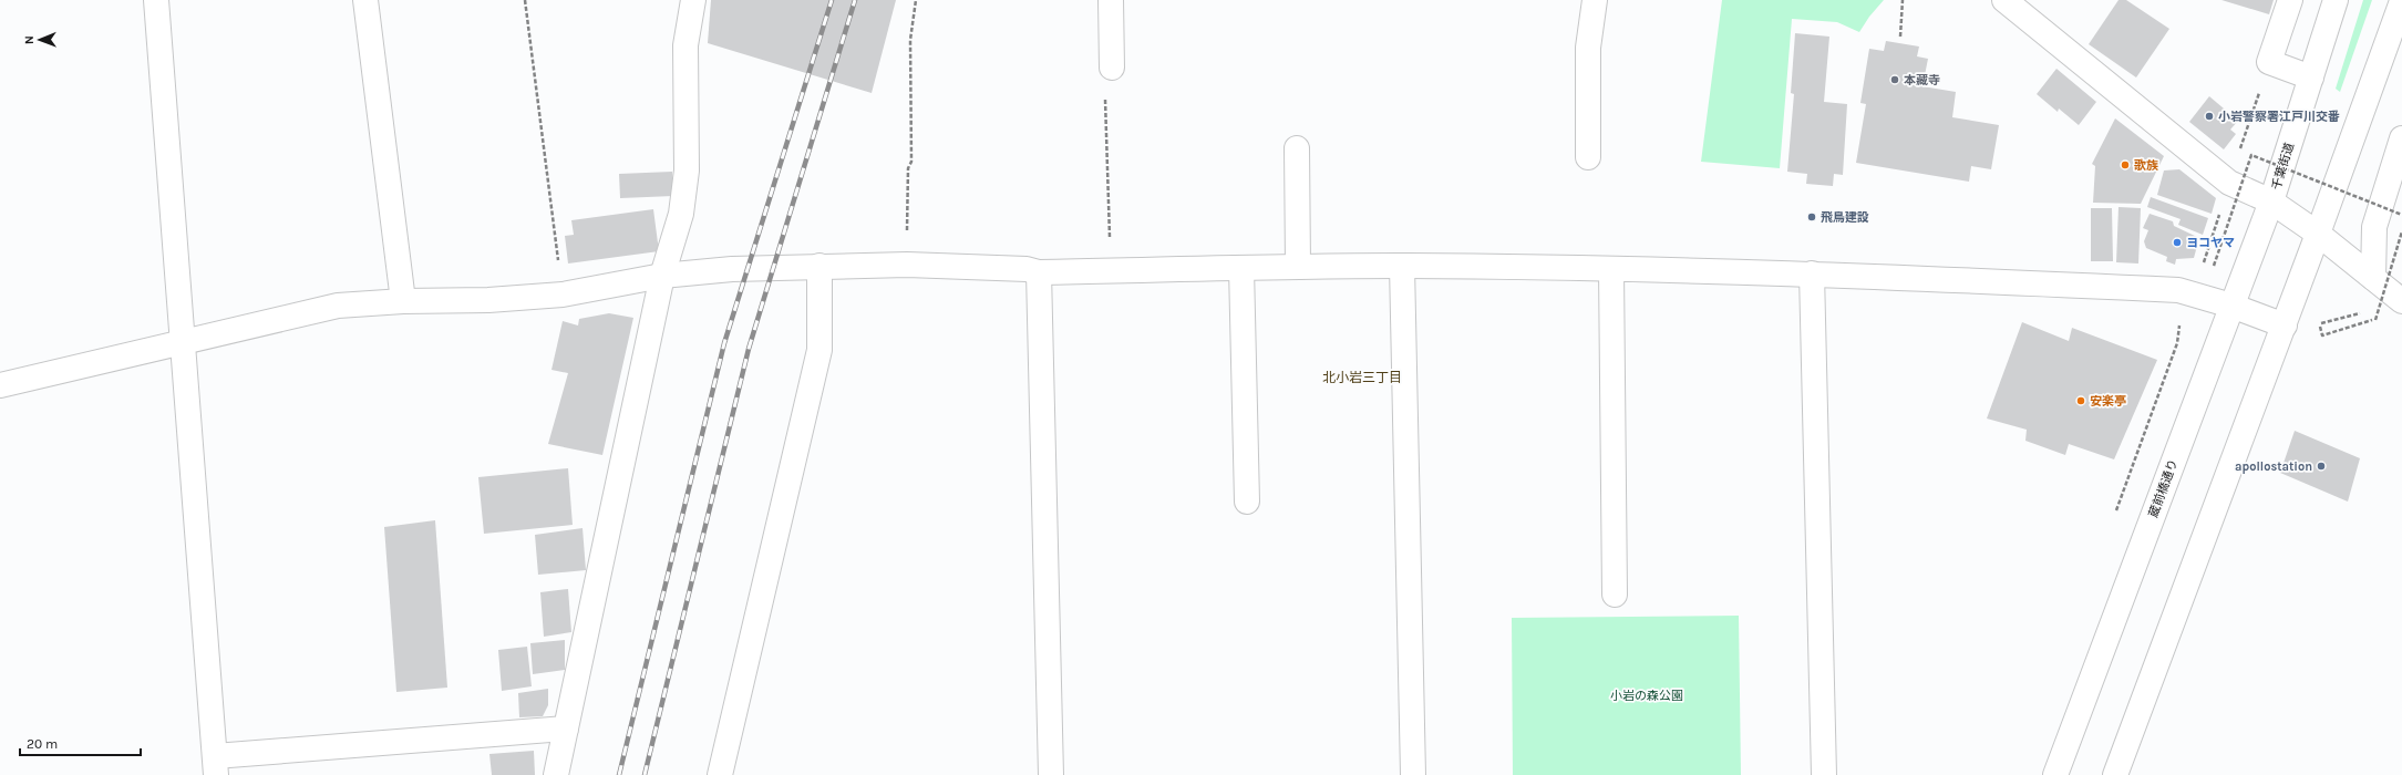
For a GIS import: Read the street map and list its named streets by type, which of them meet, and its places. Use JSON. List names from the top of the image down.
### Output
{
  "streets": {
    "main road": ["千葉街道", "蔵前橋通り"]
  },
  "crossings": [
    ["千葉街道", "蔵前橋通り"]
  ],
  "districts": ["北小岩三丁目"],
  "parks": ["小岩の森公園"],
  "places": [
    "本藏寺",
    "小岩警察署江戸川交番",
    "歌族",
    "飛鳥建設",
    "ヨコヤマ",
    "安楽亭",
    "apollostation"
  ],
  "scale_bar": "20 m",
  "north": "left"
}
